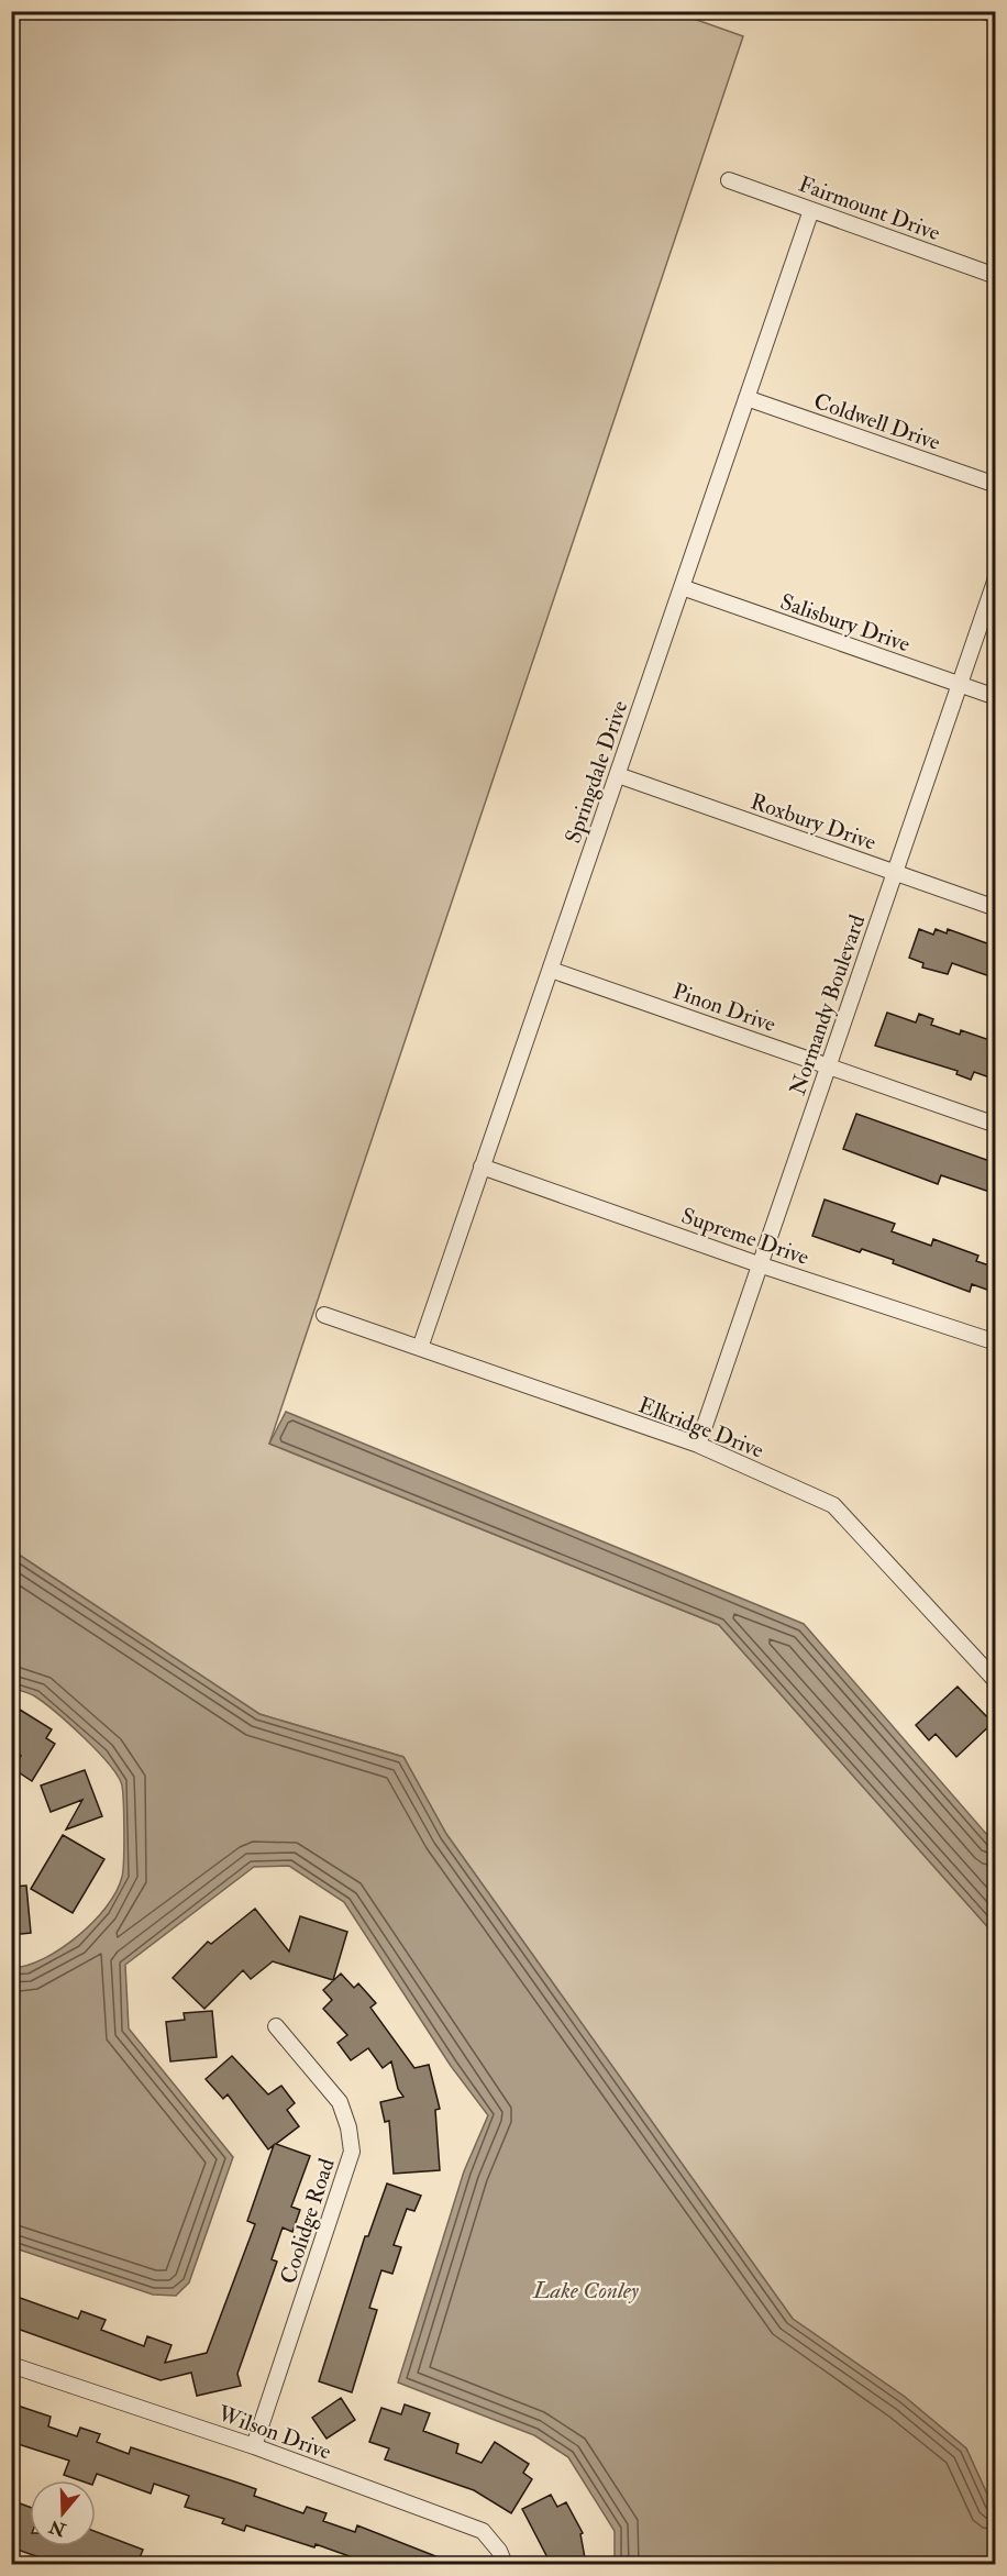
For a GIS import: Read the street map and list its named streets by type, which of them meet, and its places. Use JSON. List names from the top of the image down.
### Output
{
  "streets": {
    "street": [
      "Fairmount Drive",
      "Coldwell Drive",
      "Salisbury Drive",
      "Springdale Drive",
      "Roxbury Drive",
      "Normandy Boulevard",
      "Pinon Drive",
      "Supreme Drive",
      "Elkridge Drive",
      "Coolidge Road",
      "Wilson Drive"
    ]
  },
  "crossings": [
    ["Fairmount Drive", "Springdale Drive"],
    ["Coldwell Drive", "Springdale Drive"],
    ["Salisbury Drive", "Springdale Drive"],
    ["Salisbury Drive", "Normandy Boulevard"],
    ["Springdale Drive", "Roxbury Drive"],
    ["Springdale Drive", "Pinon Drive"],
    ["Springdale Drive", "Supreme Drive"],
    ["Springdale Drive", "Elkridge Drive"],
    ["Roxbury Drive", "Normandy Boulevard"],
    ["Normandy Boulevard", "Pinon Drive"],
    ["Normandy Boulevard", "Supreme Drive"],
    ["Normandy Boulevard", "Elkridge Drive"],
    ["Coolidge Road", "Wilson Drive"]
  ],
  "water": ["Lake Conley"],
  "north": "bottom"
}
